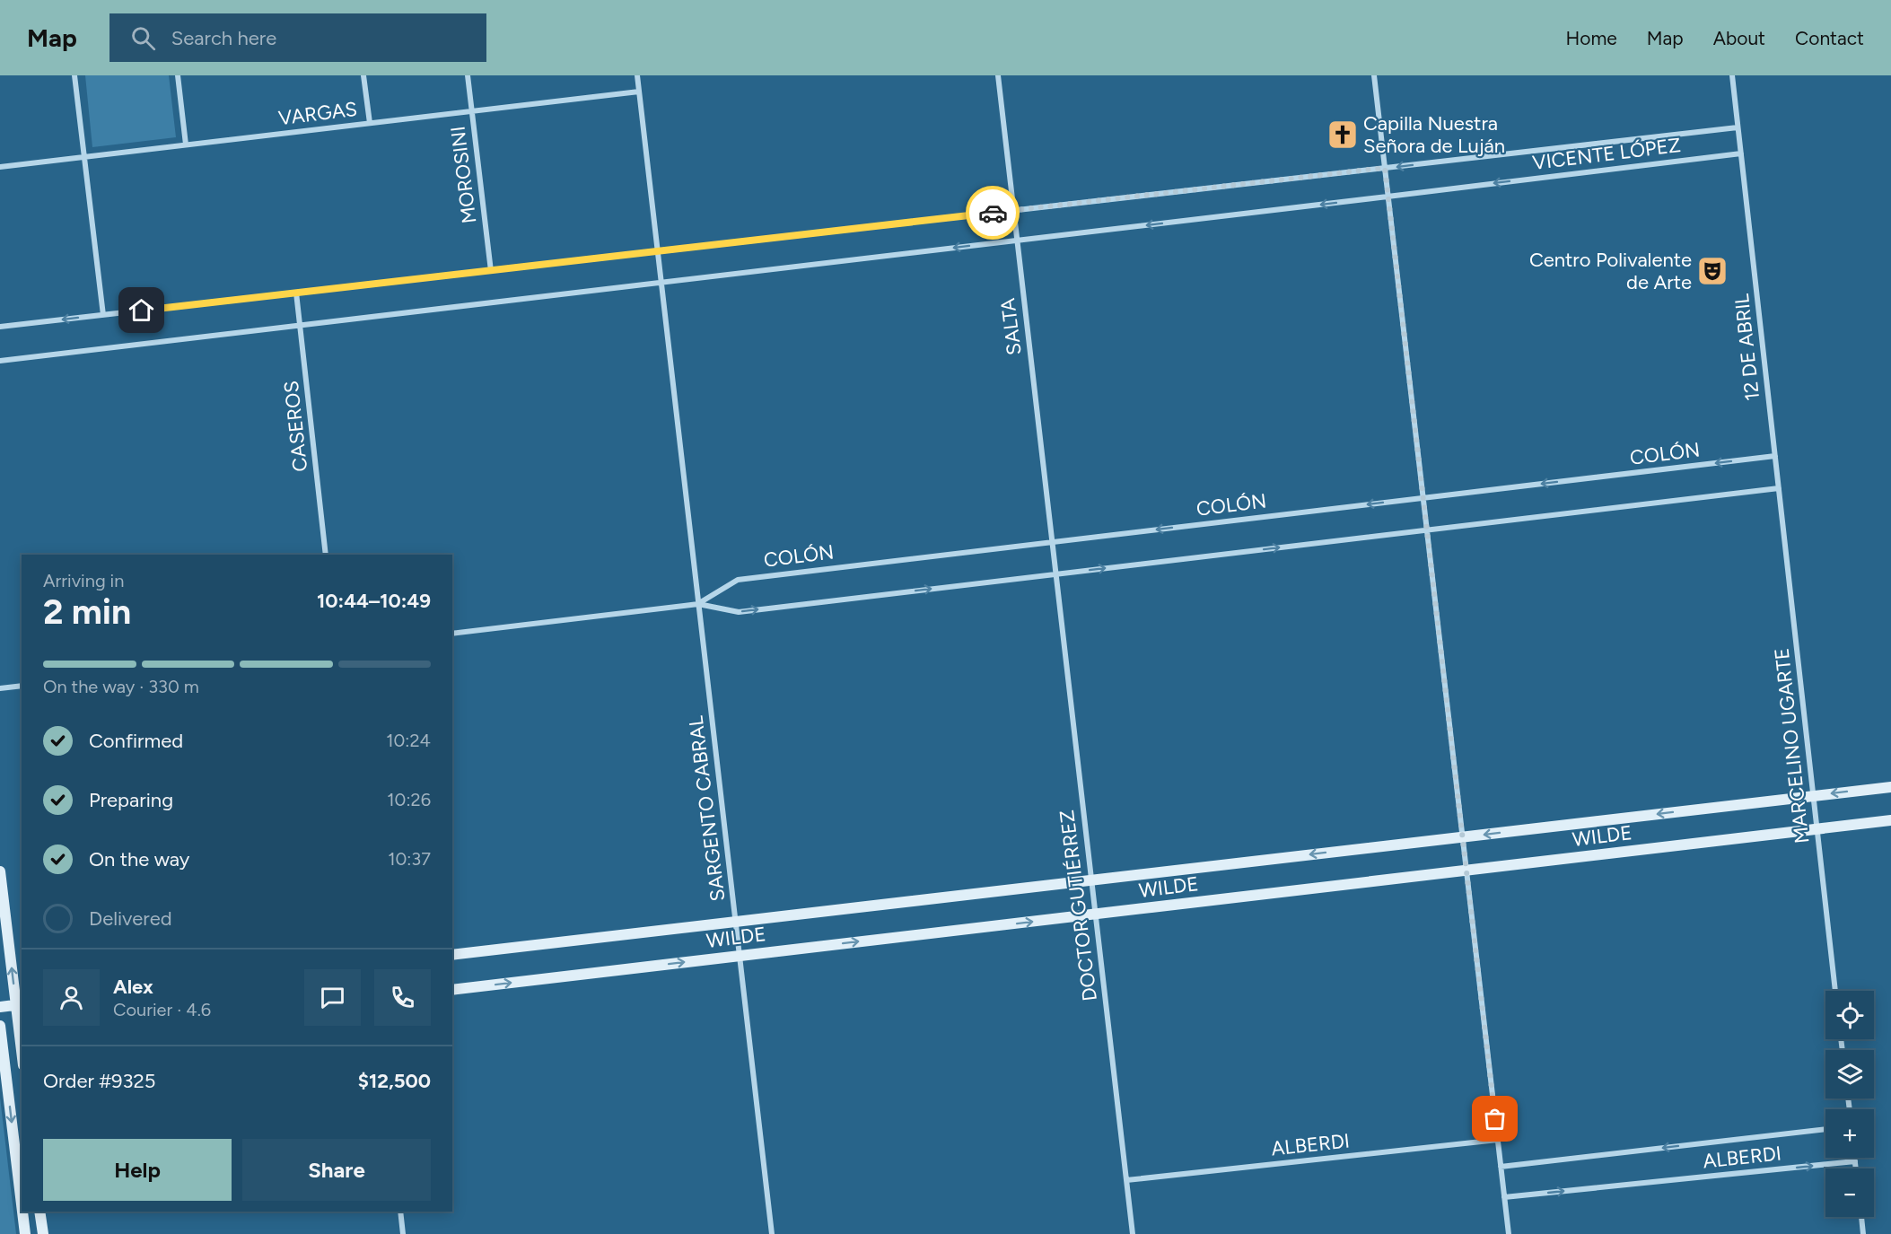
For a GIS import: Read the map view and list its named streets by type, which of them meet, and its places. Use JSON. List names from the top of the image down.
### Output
{
  "streets": {
    "street": [
      "VARGAS",
      "VICENTE LÓPEZ",
      "MOROSINI",
      "SALTA",
      "12 DE ABRIL",
      "CASEROS",
      "COLÓN",
      "MARCELINO UGARTE",
      "SARGENTO CABRAL",
      "WILDE",
      "DOCTOR GUTIÉRREZ",
      "ALBERDI"
    ]
  },
  "crossings": [
    ["VARGAS", "MOROSINI"],
    ["VARGAS", "SARGENTO CABRAL"],
    ["VICENTE LÓPEZ", "MOROSINI"],
    ["VICENTE LÓPEZ", "SALTA"],
    ["VICENTE LÓPEZ", "12 DE ABRIL"],
    ["VICENTE LÓPEZ", "CASEROS"],
    ["VICENTE LÓPEZ", "SARGENTO CABRAL"],
    ["SALTA", "COLÓN"],
    ["SALTA", "DOCTOR GUTIÉRREZ"],
    ["12 DE ABRIL", "COLÓN"],
    ["12 DE ABRIL", "MARCELINO UGARTE"],
    ["COLÓN", "MARCELINO UGARTE"],
    ["COLÓN", "SARGENTO CABRAL"],
    ["COLÓN", "DOCTOR GUTIÉRREZ"],
    ["MARCELINO UGARTE", "WILDE"],
    ["SARGENTO CABRAL", "WILDE"],
    ["WILDE", "DOCTOR GUTIÉRREZ"],
    ["DOCTOR GUTIÉRREZ", "ALBERDI"]
  ],
  "places": {
    "church": ["Capilla Nuestra Señora de Luján"],
    "theatre": ["Centro Polivalente de Arte"]
  },
  "page": {
    "header": "Map",
    "search": "Search here",
    "nav": [
      "Home",
      "Map",
      "About",
      "Contact"
    ],
    "heading": ["2 min", "Arriving in", "10:44–10:49"],
    "panel": [
      "Alex",
      "Courier · 4.6",
      "Order #9325",
      "$12,500"
    ],
    "bar": "On the way · 330 m",
    "list": [
      ["Confirmed", "10:24"],
      ["Preparing", "10:26"],
      ["On the way", "10:37"],
      "Delivered"
    ],
    "map_buttons": ["+", "−"],
    "buttons": ["Help", "Share"]
  }
}
